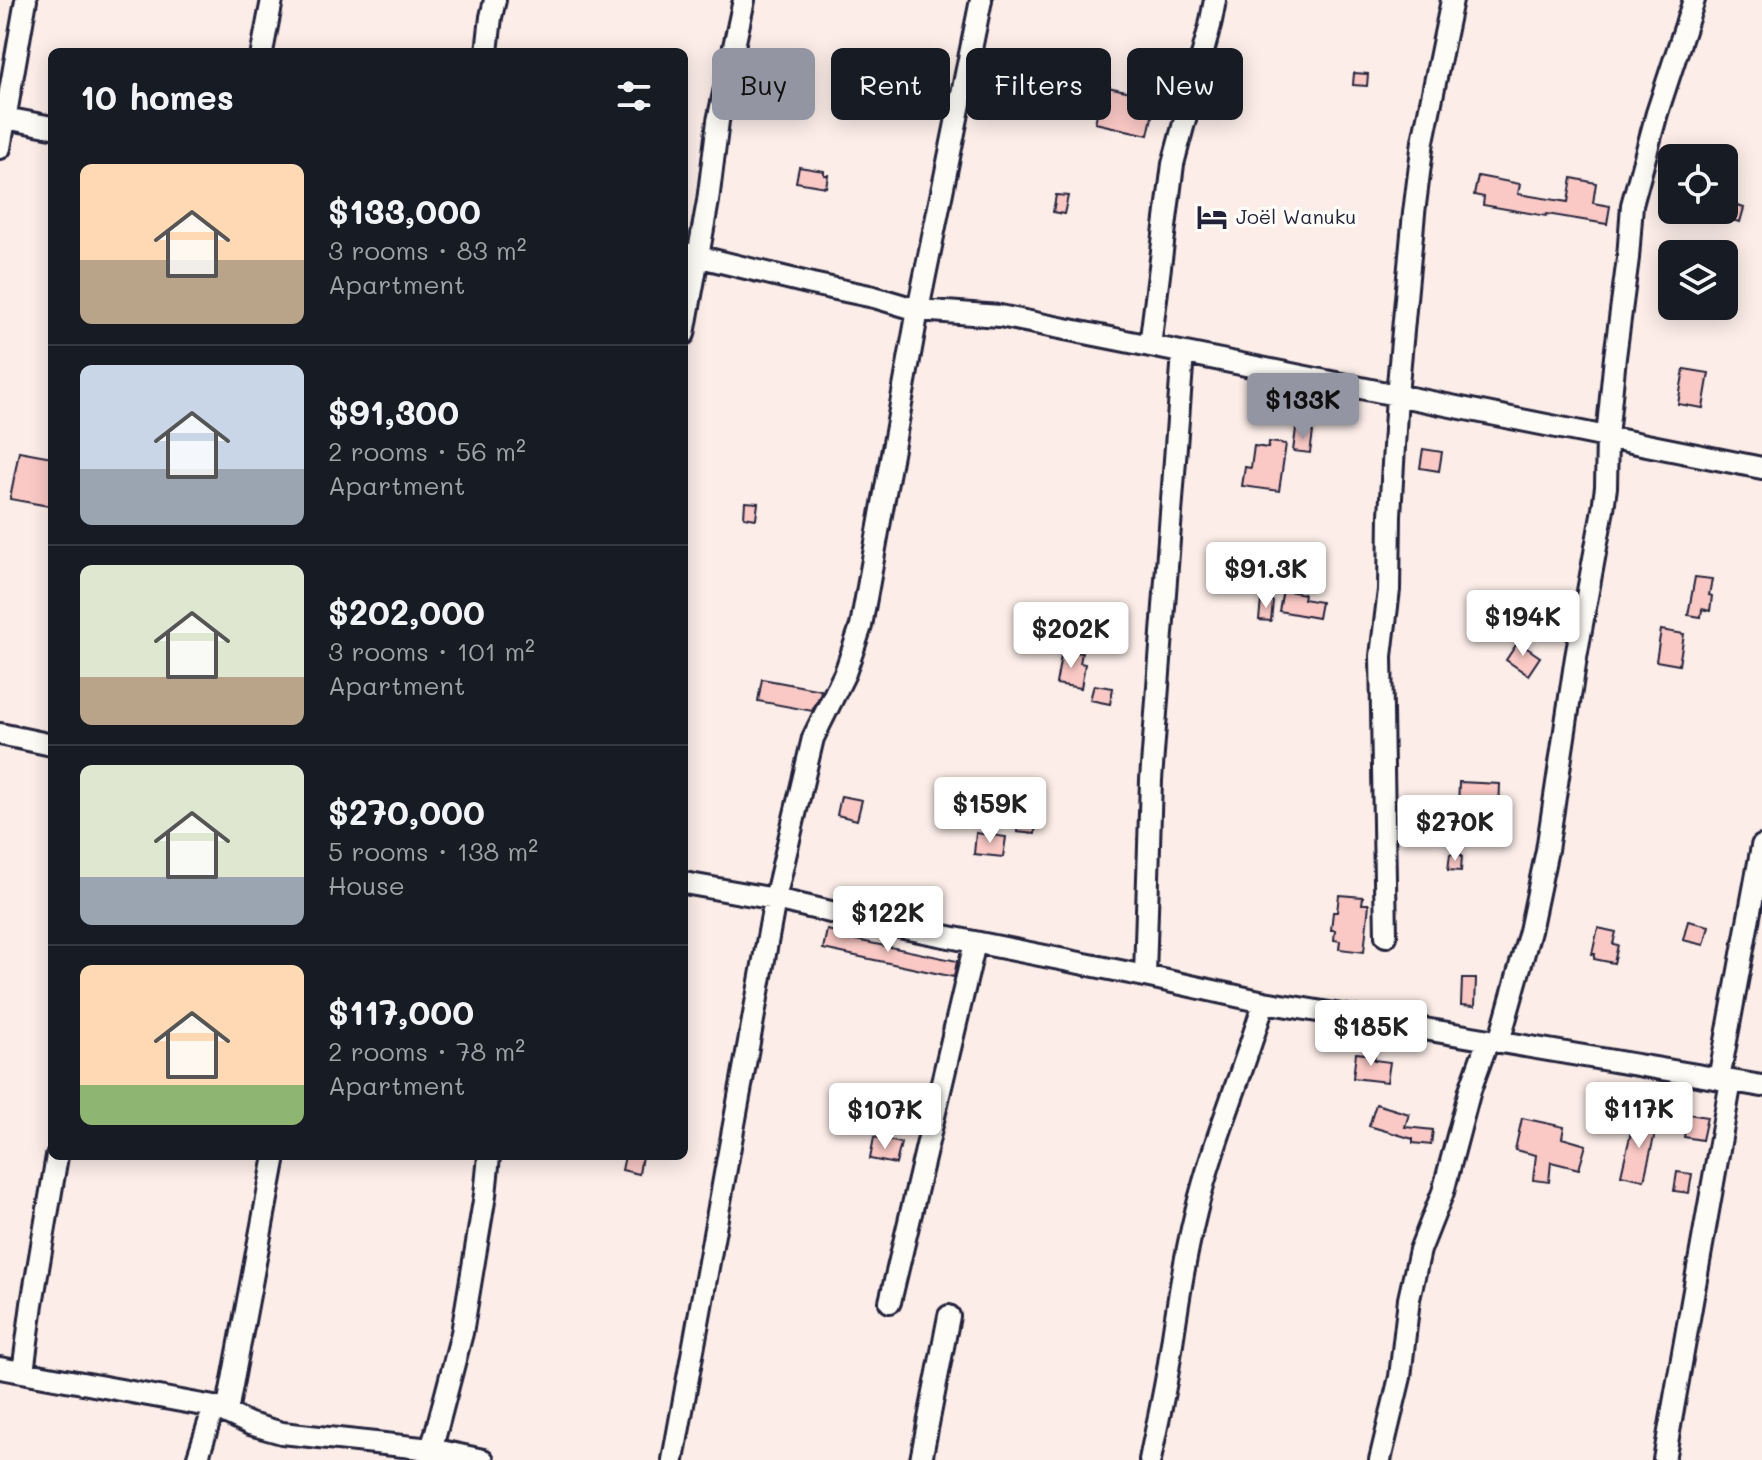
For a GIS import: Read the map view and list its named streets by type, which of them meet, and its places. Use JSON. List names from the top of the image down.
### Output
{
  "places": {
    "hotel": ["Joël Wanuku"]
  },
  "page": {
    "chip": [
      "Buy",
      "Rent",
      "Filters",
      "New"
    ],
    "heading": "10 homes",
    "list": [
      {
        "name": "$133,000",
        "note": "3 rooms · 83 m² · Apartment"
      },
      {
        "name": "$91,300",
        "note": "2 rooms · 56 m² · Apartment"
      },
      {
        "name": "$202,000",
        "note": "3 rooms · 101 m² · Apartment"
      },
      {
        "name": "$270,000",
        "note": "5 rooms · 138 m² · House"
      },
      {
        "name": "$117,000",
        "note": "2 rooms · 78 m² · Apartment"
      }
    ],
    "price": [
      "$133K",
      "$91.3K",
      "$194K",
      "$202K",
      "$159K",
      "$270K",
      "$122K",
      "$185K",
      "$117K",
      "$107K"
    ]
  }
}
